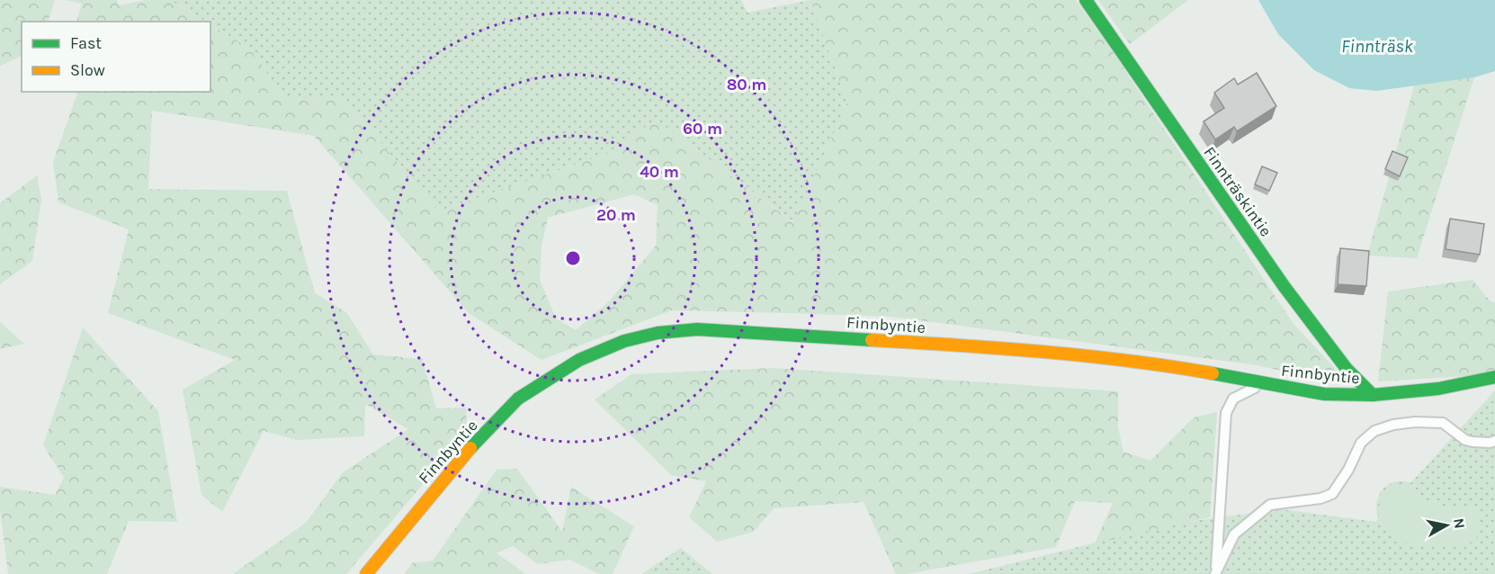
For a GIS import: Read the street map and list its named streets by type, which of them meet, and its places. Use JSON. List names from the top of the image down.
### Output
{
  "streets": {
    "street": ["Finnträskintie", "Finnbyntie"]
  },
  "crossings": [
    ["Finnträskintie", "Finnbyntie"]
  ],
  "water": ["Finnträsk"],
  "legend": ["Fast", "Slow"],
  "north": "right",
  "rings": [
    "80 m",
    "60 m",
    "40 m",
    "20 m"
  ]
}
